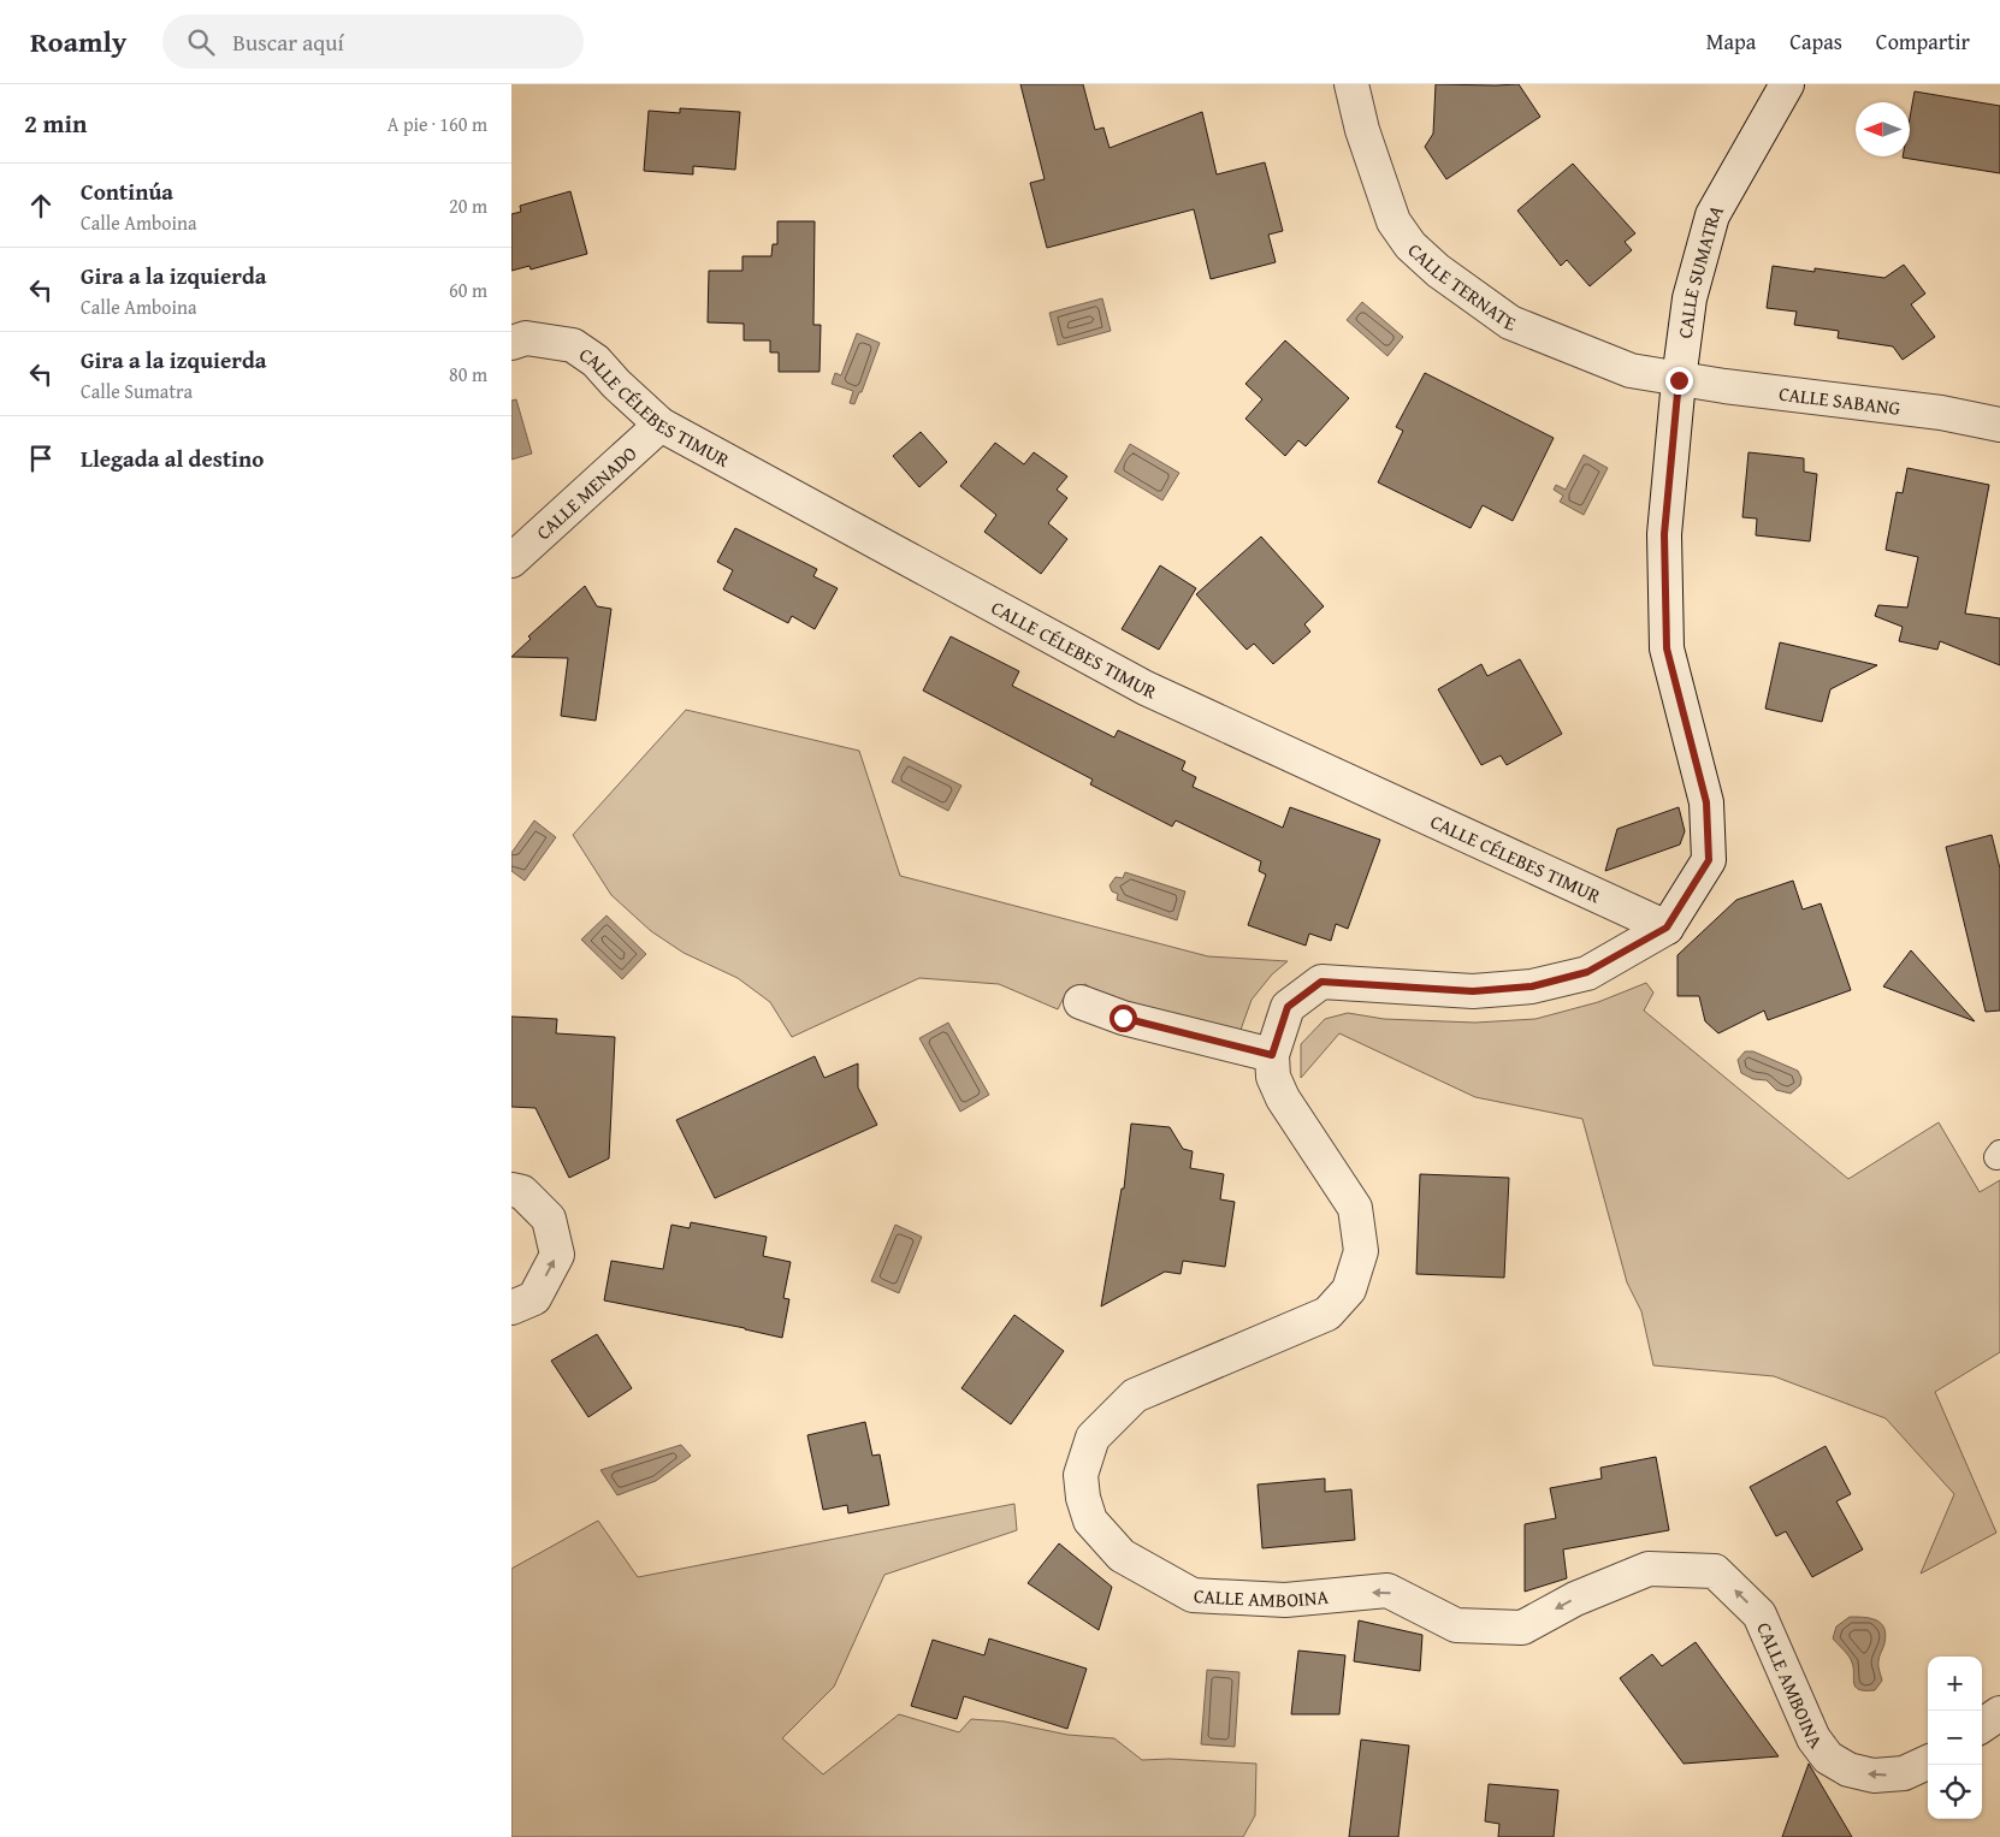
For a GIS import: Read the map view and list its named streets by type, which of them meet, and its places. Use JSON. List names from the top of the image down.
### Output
{
  "streets": {
    "street": [
      "CALLE SUMATRA",
      "CALLE TERNATE",
      "CALLE SABANG",
      "CALLE CÉLEBES TIMUR",
      "CALLE MENADO",
      "CALLE AMBOINA"
    ]
  },
  "crossings": [
    ["CALLE SUMATRA", "CALLE TERNATE"],
    ["CALLE SUMATRA", "CALLE SABANG"],
    ["CALLE SUMATRA", "CALLE CÉLEBES TIMUR"],
    ["CALLE SUMATRA", "CALLE AMBOINA"],
    ["CALLE TERNATE", "CALLE SABANG"],
    ["CALLE CÉLEBES TIMUR", "CALLE MENADO"],
    ["CALLE CÉLEBES TIMUR", "CALLE AMBOINA"]
  ],
  "north": "left",
  "page": {
    "header": "Roamly",
    "search": "Buscar aquí",
    "nav": ["Mapa", "Capas", "Compartir"],
    "heading": ["2 min", "A pie · 160 m"],
    "list": [
      ["Continúa", "Calle Amboina", "20 m"],
      ["Gira a la izquierda", "Calle Amboina", "60 m"],
      ["Gira a la izquierda", "Calle Sumatra", "80 m"],
      "Llegada al destino"
    ],
    "map_buttons": ["+", "−"]
  }
}
